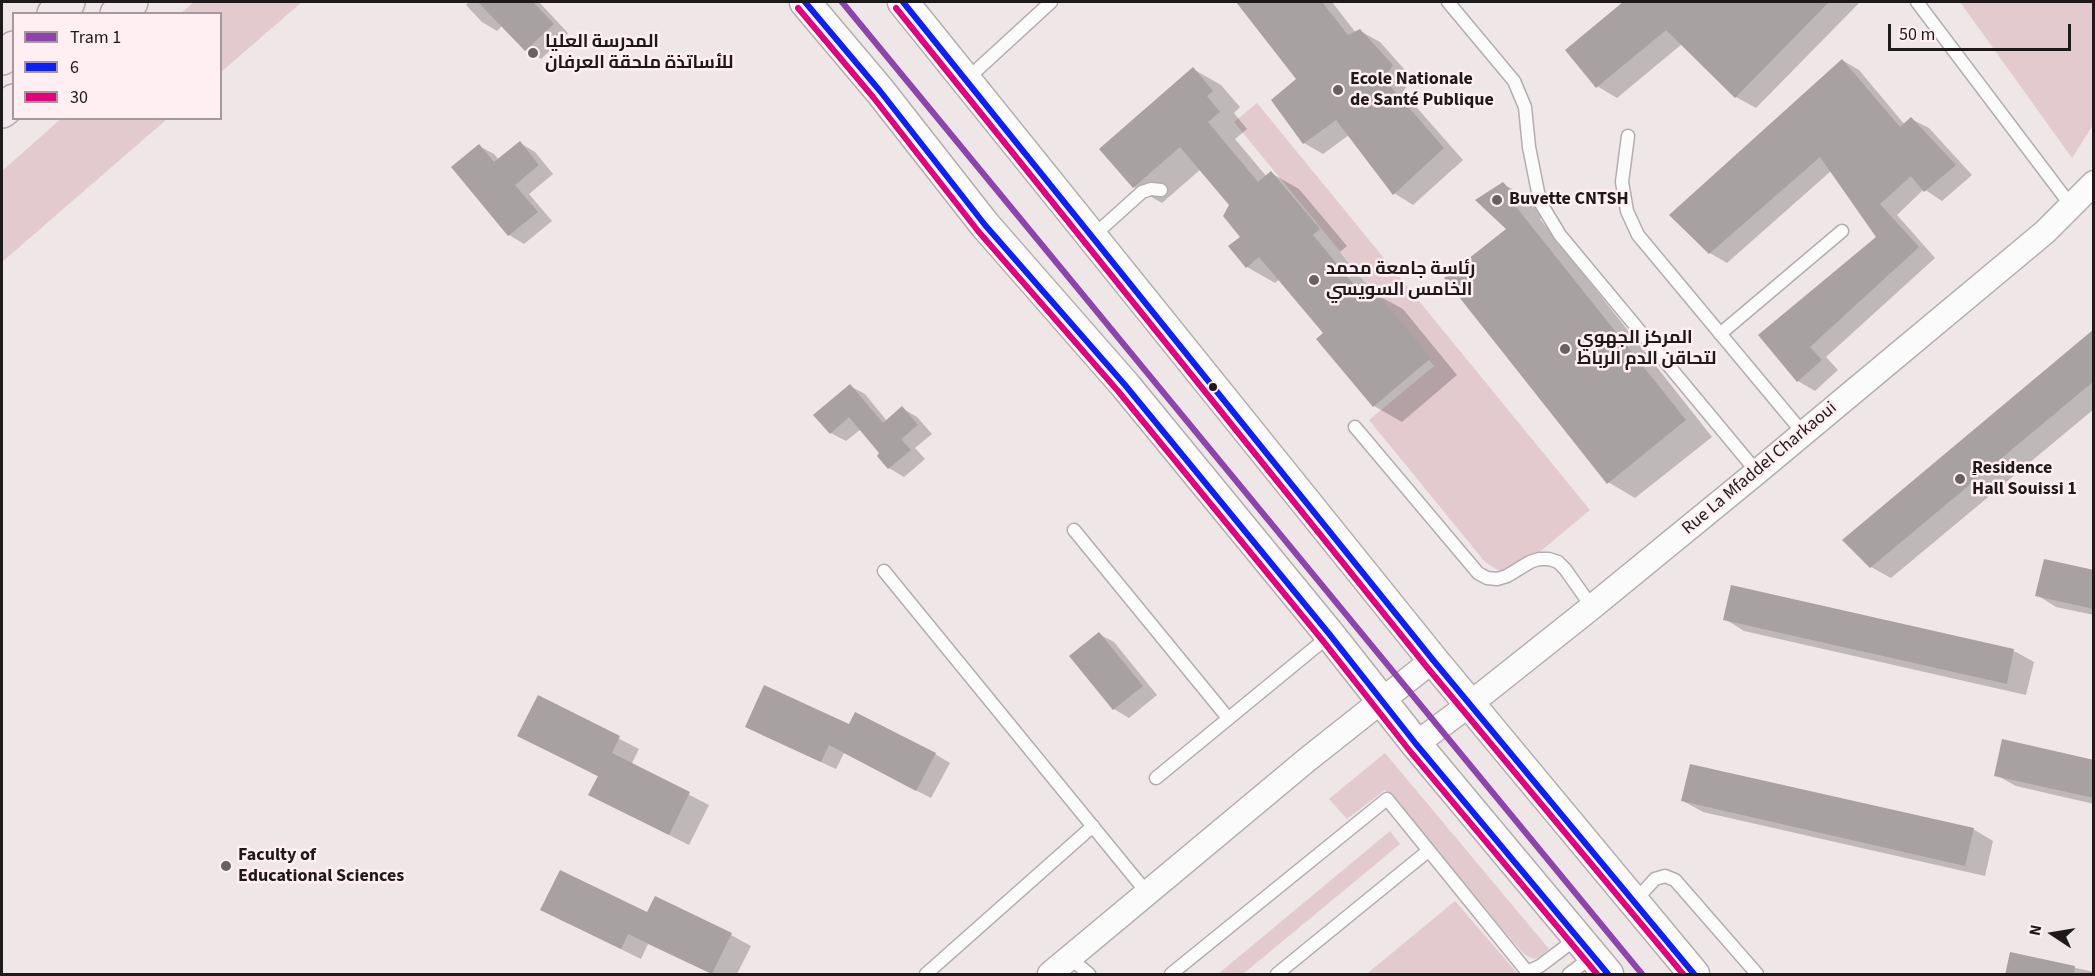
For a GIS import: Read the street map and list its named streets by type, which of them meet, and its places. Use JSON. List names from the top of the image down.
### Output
{
  "streets": {
    "street": ["Rue La Mfaddel Charkaoui"]
  },
  "places": [
    "المدرسة العليا للأساتذة ملحقة العرفان",
    "Ecole Nationale de Santé Publique",
    "Buvette CNTSH",
    "رئاسة جامعة محمد الخامس السويسي",
    "المركز الجهوي لتحاقن الدم الرباط",
    "ٍResidence Hall Souissi 1",
    "Faculty of Educational Sciences"
  ],
  "lines": ["tram line 1", "transit line 6", "transit line 30"],
  "legend": ["Tram 1", "6", "30"],
  "scale_bar": "50 m",
  "north": "left"
}
